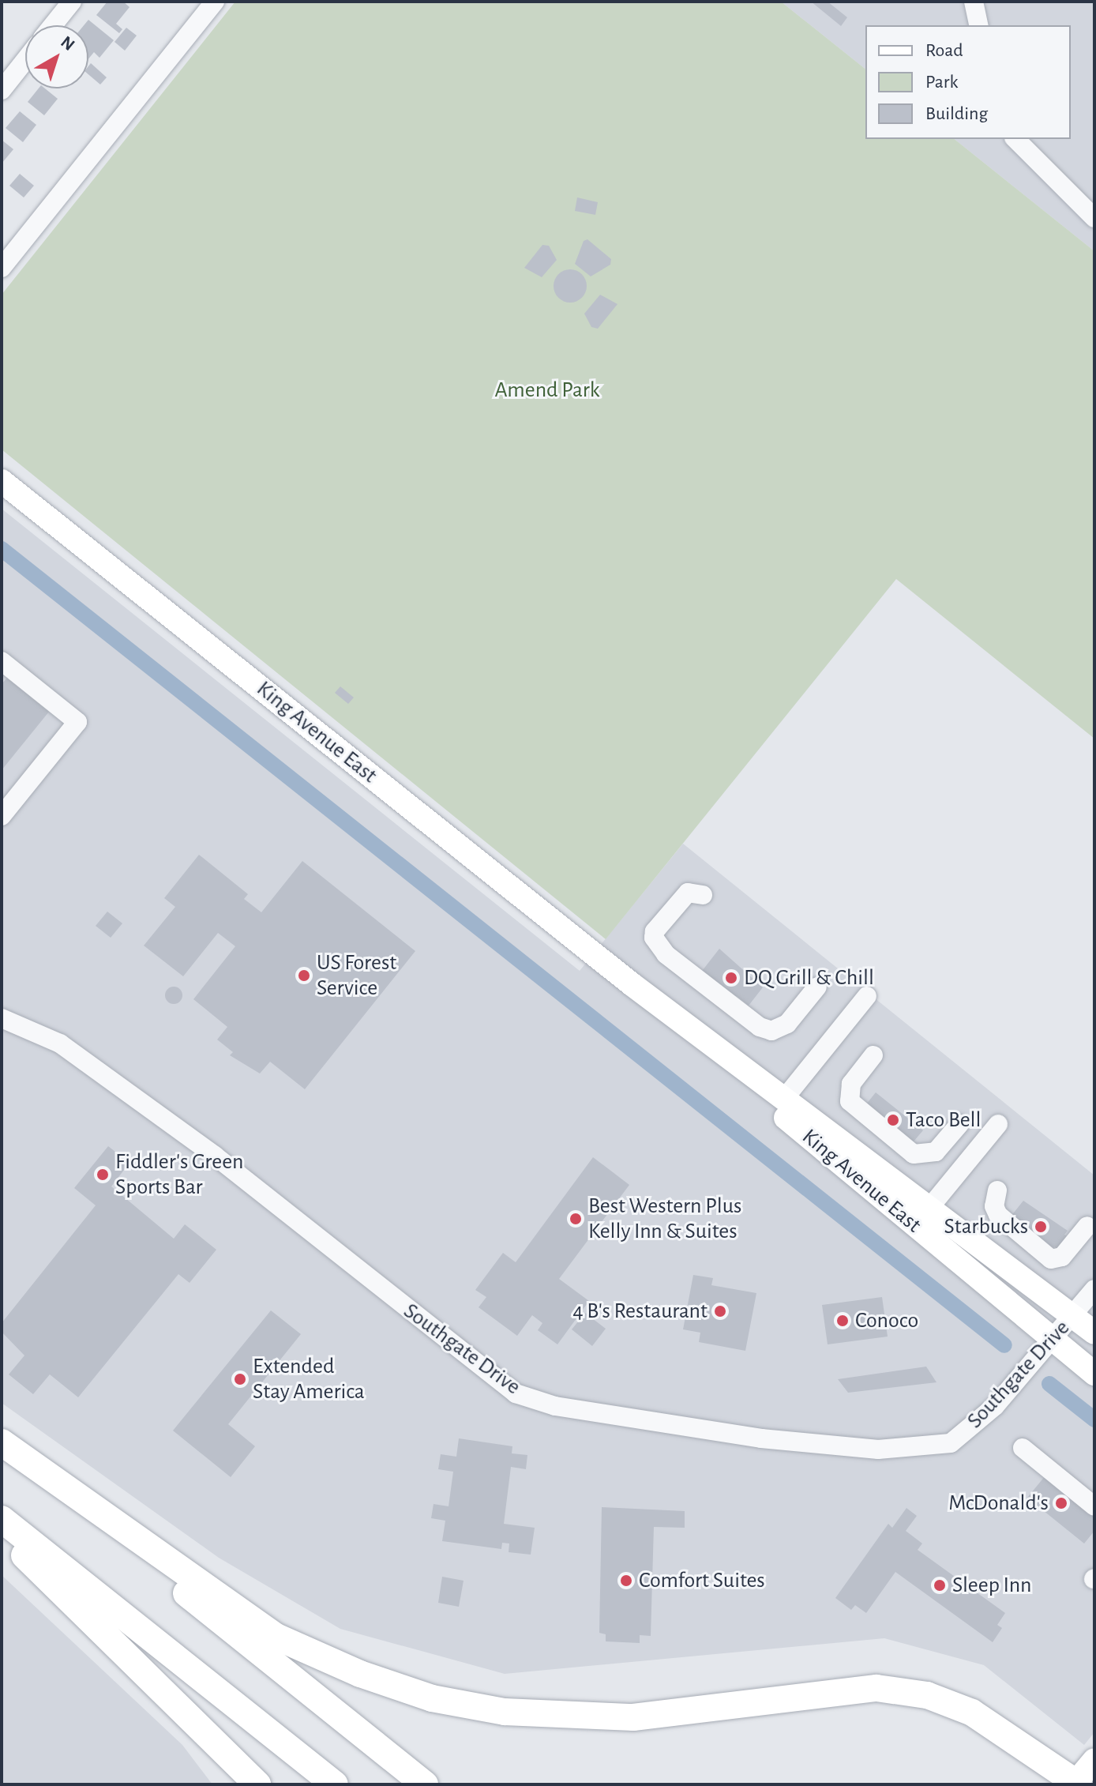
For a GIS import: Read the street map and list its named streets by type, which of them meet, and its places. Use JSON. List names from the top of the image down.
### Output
{
  "streets": {
    "main road": ["King Avenue East"],
    "street": ["Southgate Drive"]
  },
  "crossings": [
    ["King Avenue East", "Southgate Drive"]
  ],
  "parks": ["Amend Park"],
  "places": [
    "US Forest Service",
    "DQ Grill & Chill",
    "Taco Bell",
    "Fiddler's Green Sports Bar",
    "Best Western Plus Kelly Inn & Suites",
    "Starbucks",
    "4 B's Restaurant",
    "Conoco",
    "Extended Stay America",
    "McDonald's",
    "Comfort Suites",
    "Sleep Inn"
  ],
  "legend": ["Road", "Park", "Building"],
  "north": "top right"
}
